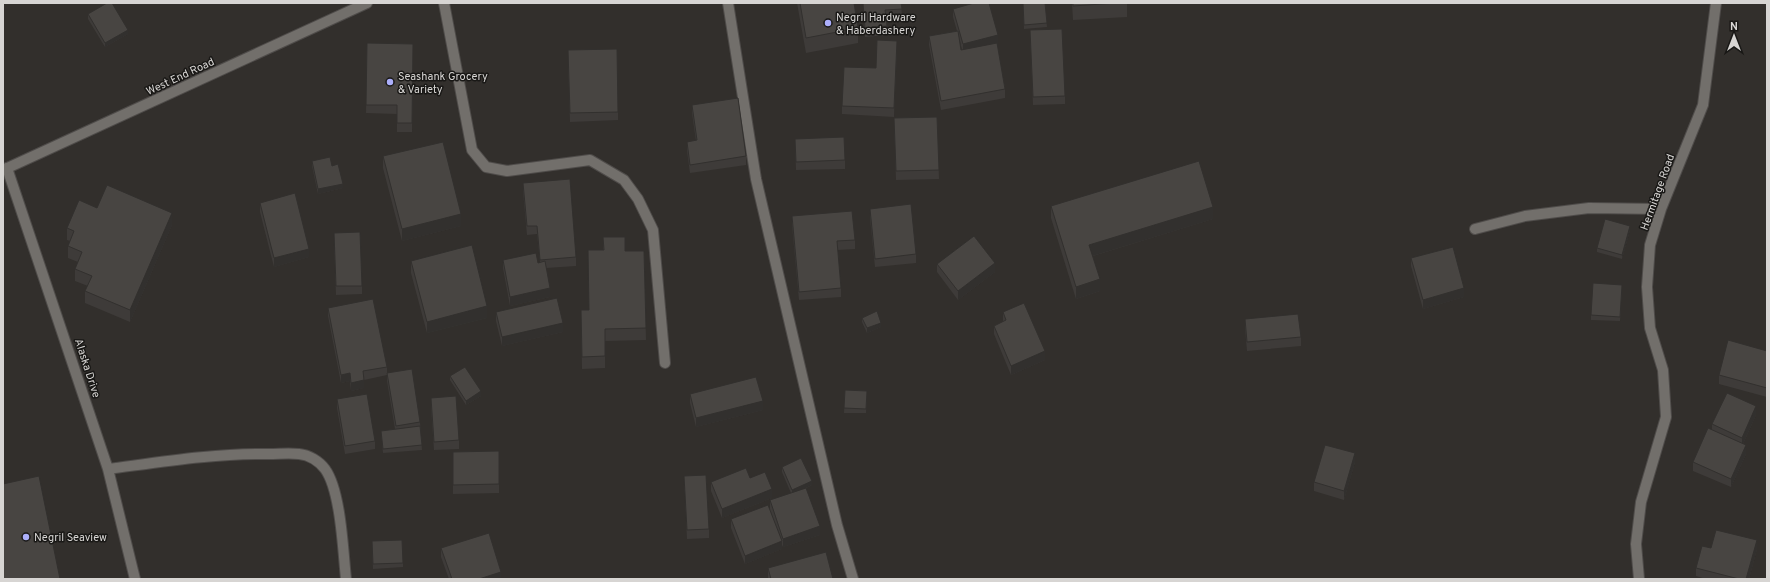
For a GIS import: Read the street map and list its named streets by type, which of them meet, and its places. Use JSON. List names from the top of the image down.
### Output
{
  "streets": {
    "street": ["West End Road", "Hermitage Road", "Alaska Drive"]
  },
  "crossings": [
    ["West End Road", "Alaska Drive"]
  ],
  "places": ["Negril Hardware & Haberdashery", "Seashank Grocery & Variety", "Negril Seaview"],
  "north": "top"
}
